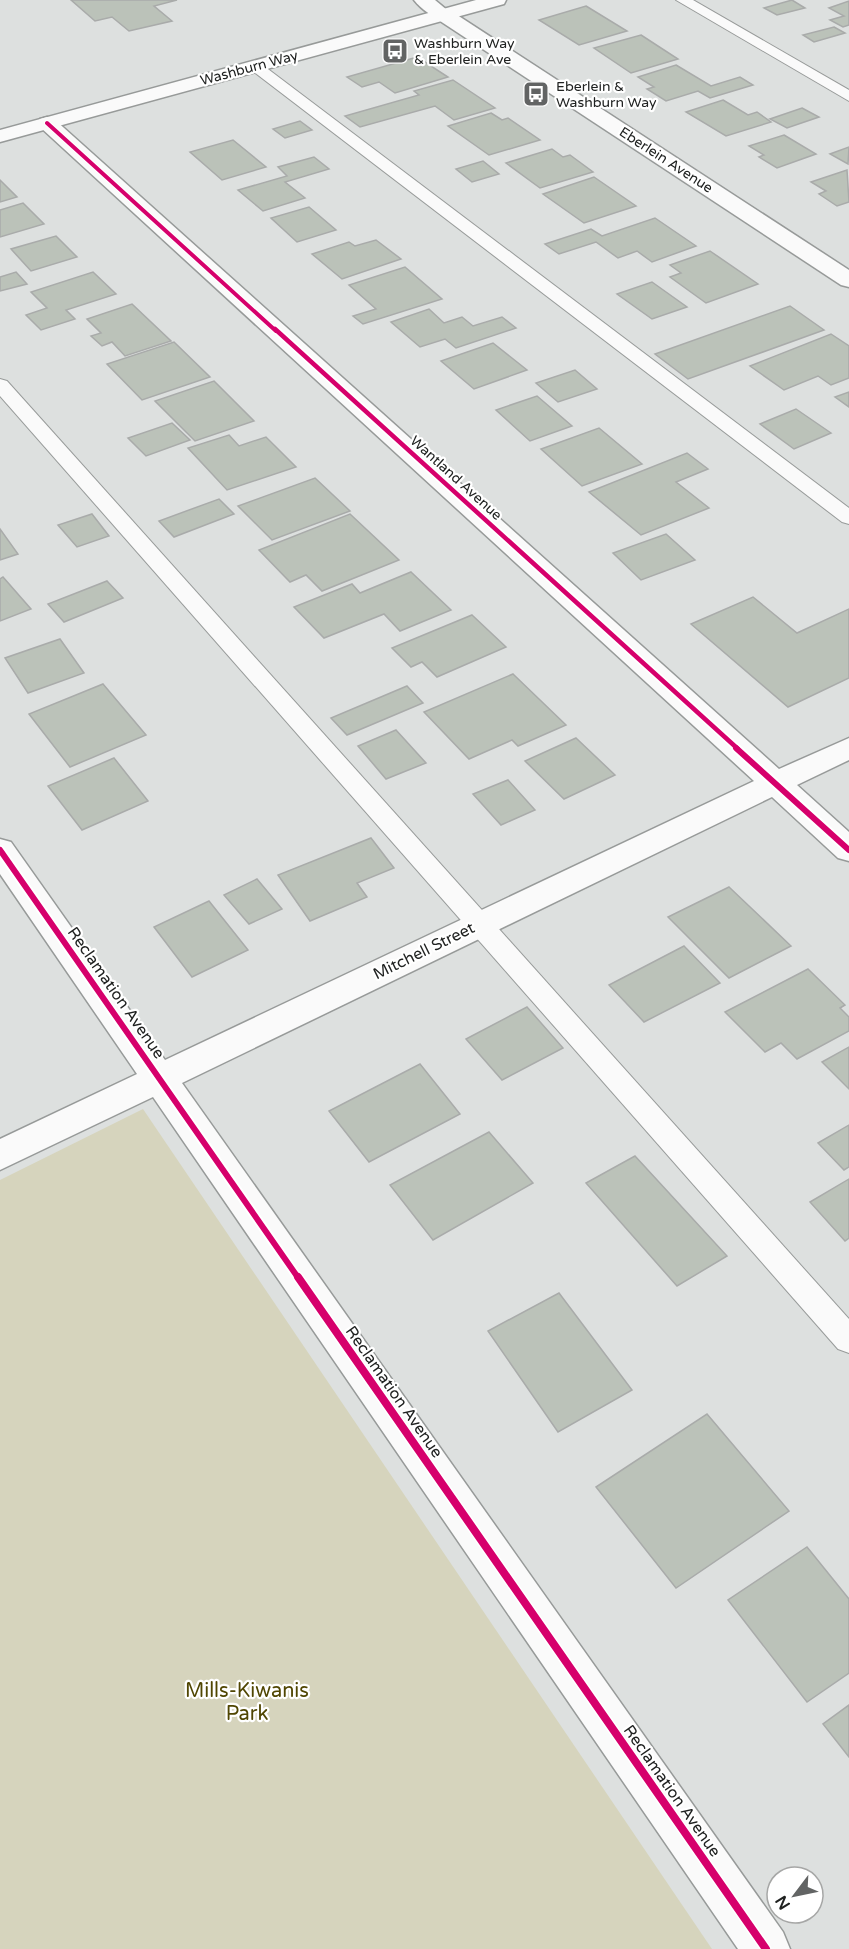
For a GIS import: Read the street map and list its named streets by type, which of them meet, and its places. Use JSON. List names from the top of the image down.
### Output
{
  "streets": {
    "street": [
      "Washburn Way",
      "Eberlein Avenue",
      "Wantland Avenue",
      "Mitchell Street",
      "Reclamation Avenue"
    ]
  },
  "crossings": [
    ["Washburn Way", "Eberlein Avenue"],
    ["Washburn Way", "Wantland Avenue"],
    ["Wantland Avenue", "Mitchell Street"],
    ["Mitchell Street", "Reclamation Avenue"]
  ],
  "parks": ["Mills-Kiwanis Park"],
  "places": {
    "bus stop": ["Washburn Way & Eberlein Ave", "Eberlein & Washburn Way"]
  },
  "north": "bottom left"
}
